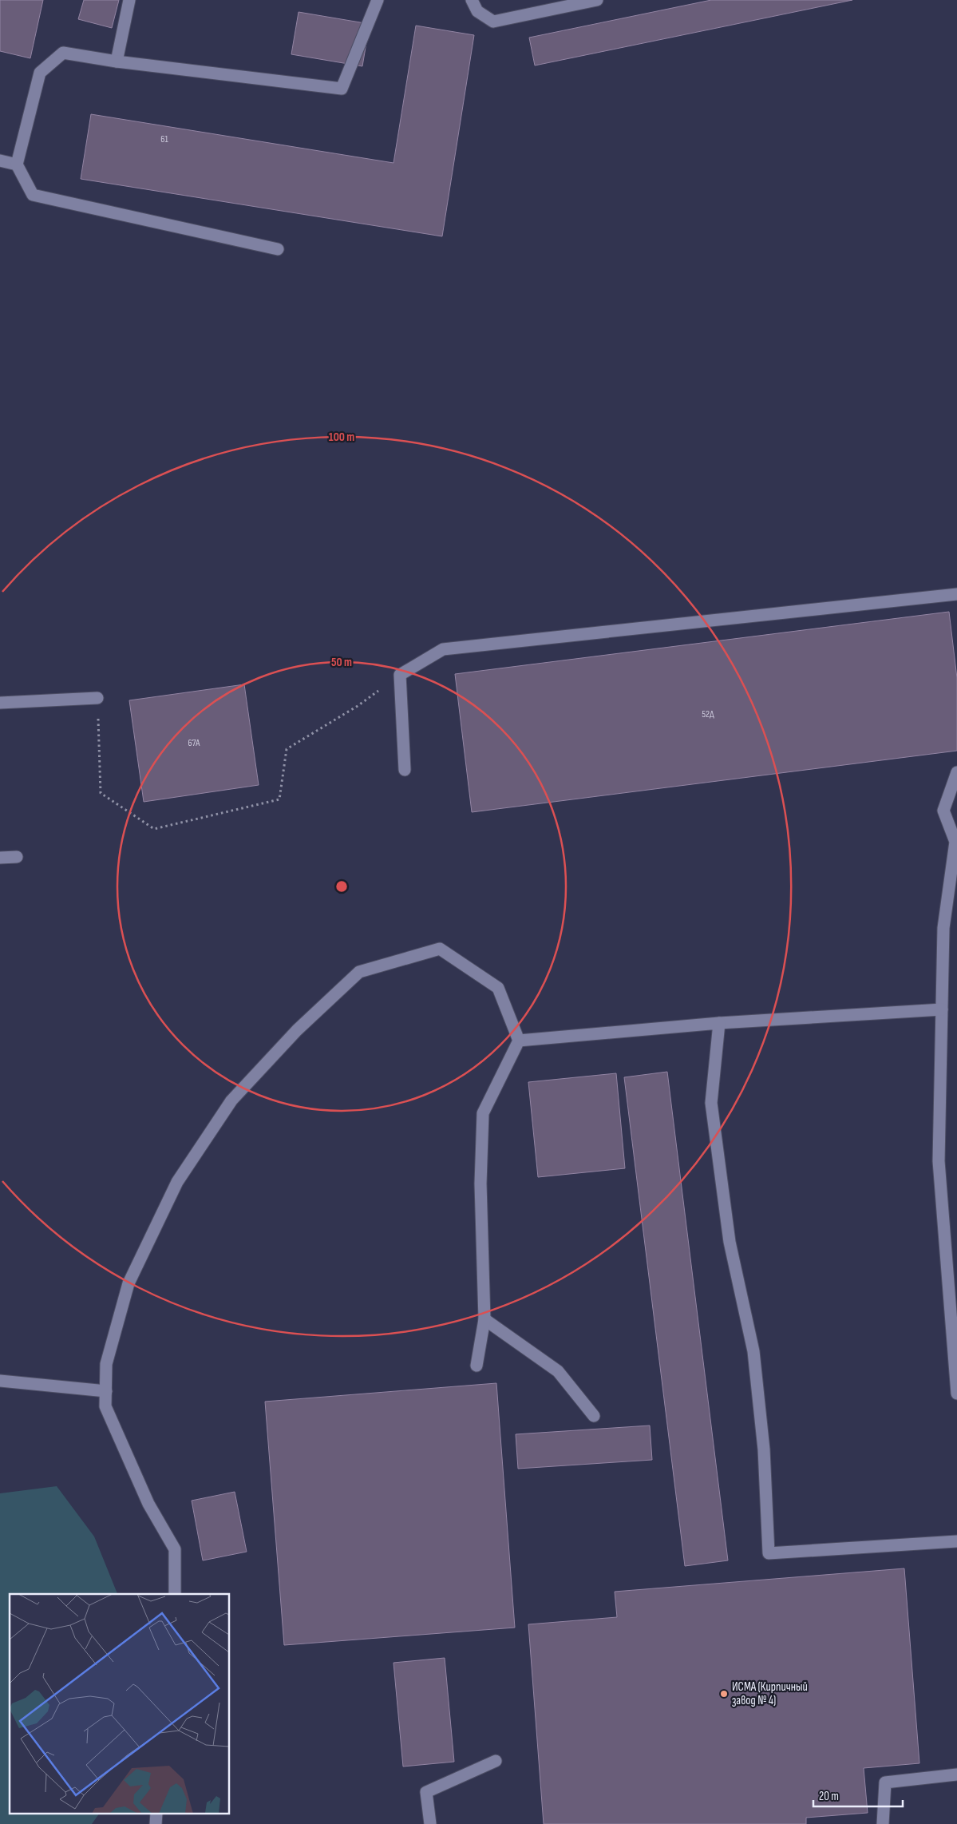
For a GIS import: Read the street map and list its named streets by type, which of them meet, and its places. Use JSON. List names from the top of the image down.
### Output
{
  "places": ["ИСМА (Кирпичный завод № 4)"],
  "house_numbers": ["61", "52Д", "67А"],
  "scale_bar": "20 m",
  "rings": ["100 m", "50 m"]
}
